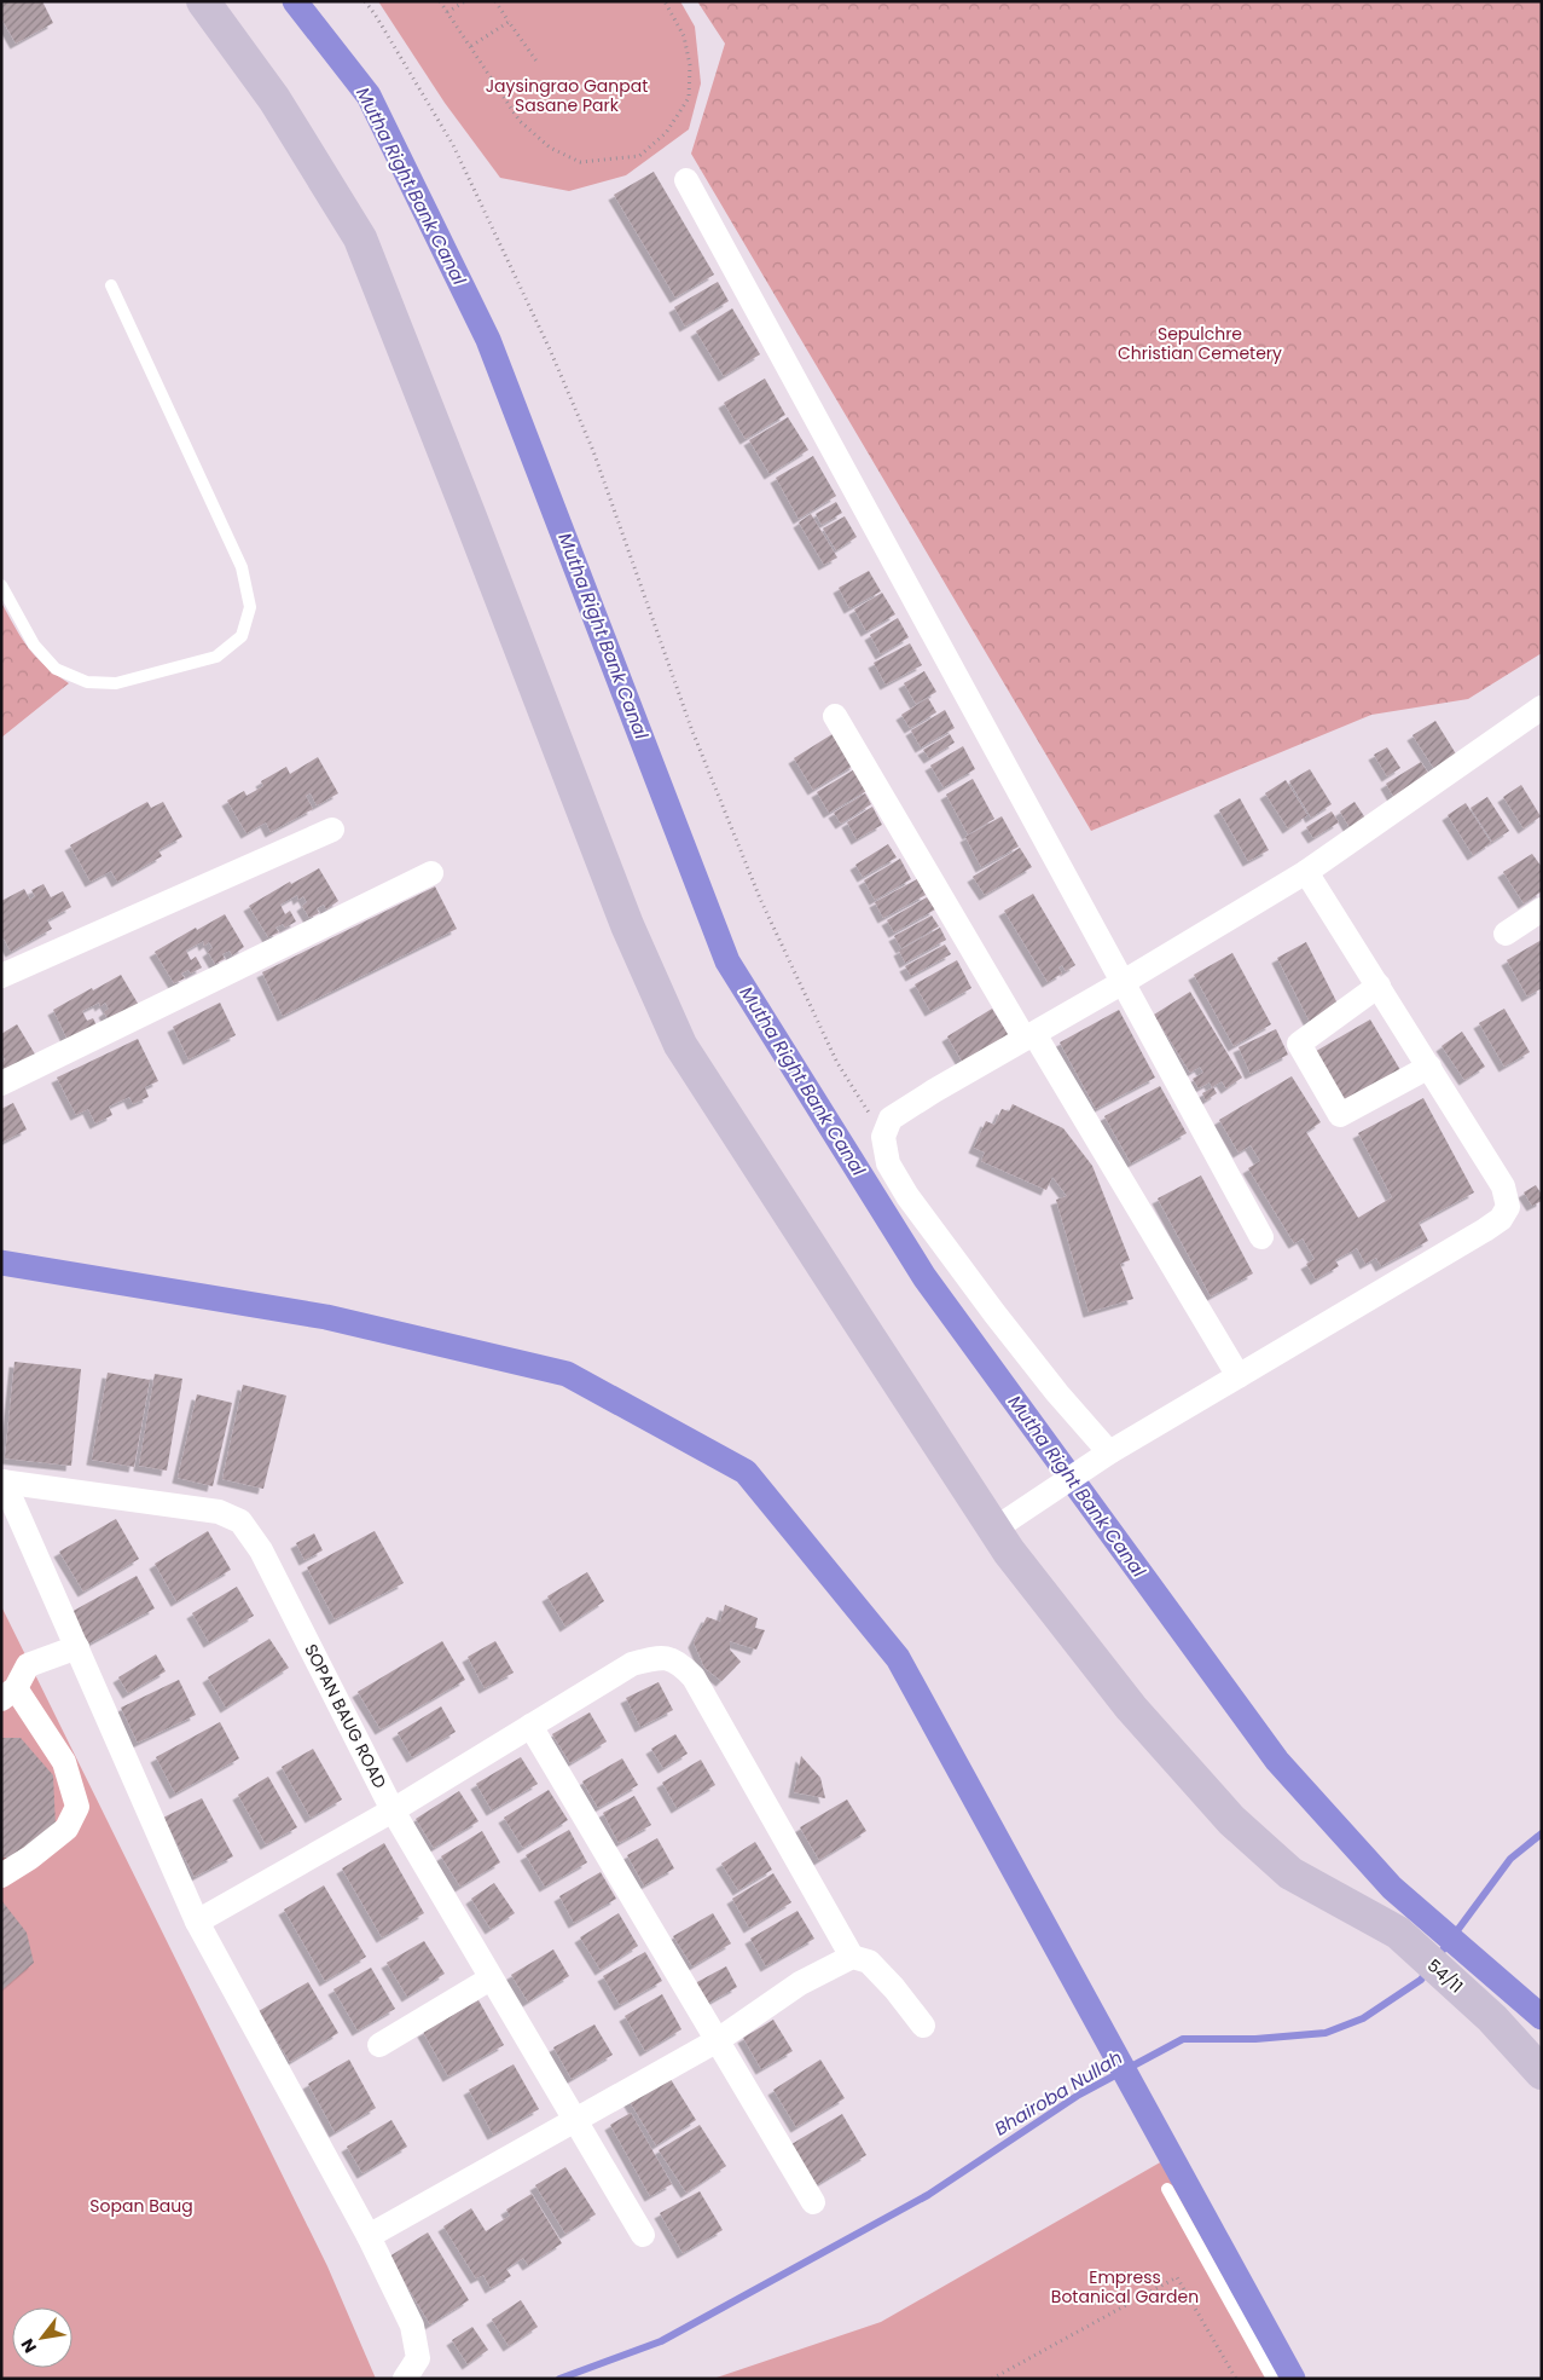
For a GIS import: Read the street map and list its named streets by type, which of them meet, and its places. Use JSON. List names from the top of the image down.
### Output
{
  "streets": {
    "street": ["SOPAN BAUG ROAD", "54/11"]
  },
  "water": ["Mutha Right Bank Canal", "Bhairoba Nullah"],
  "parks": [
    "Jaysingrao Ganpat Sasane Park",
    "Sepulchre Christian Cemetery",
    "Sopan Baug",
    "Empress Botanical Garden"
  ],
  "north": "bottom left"
}
